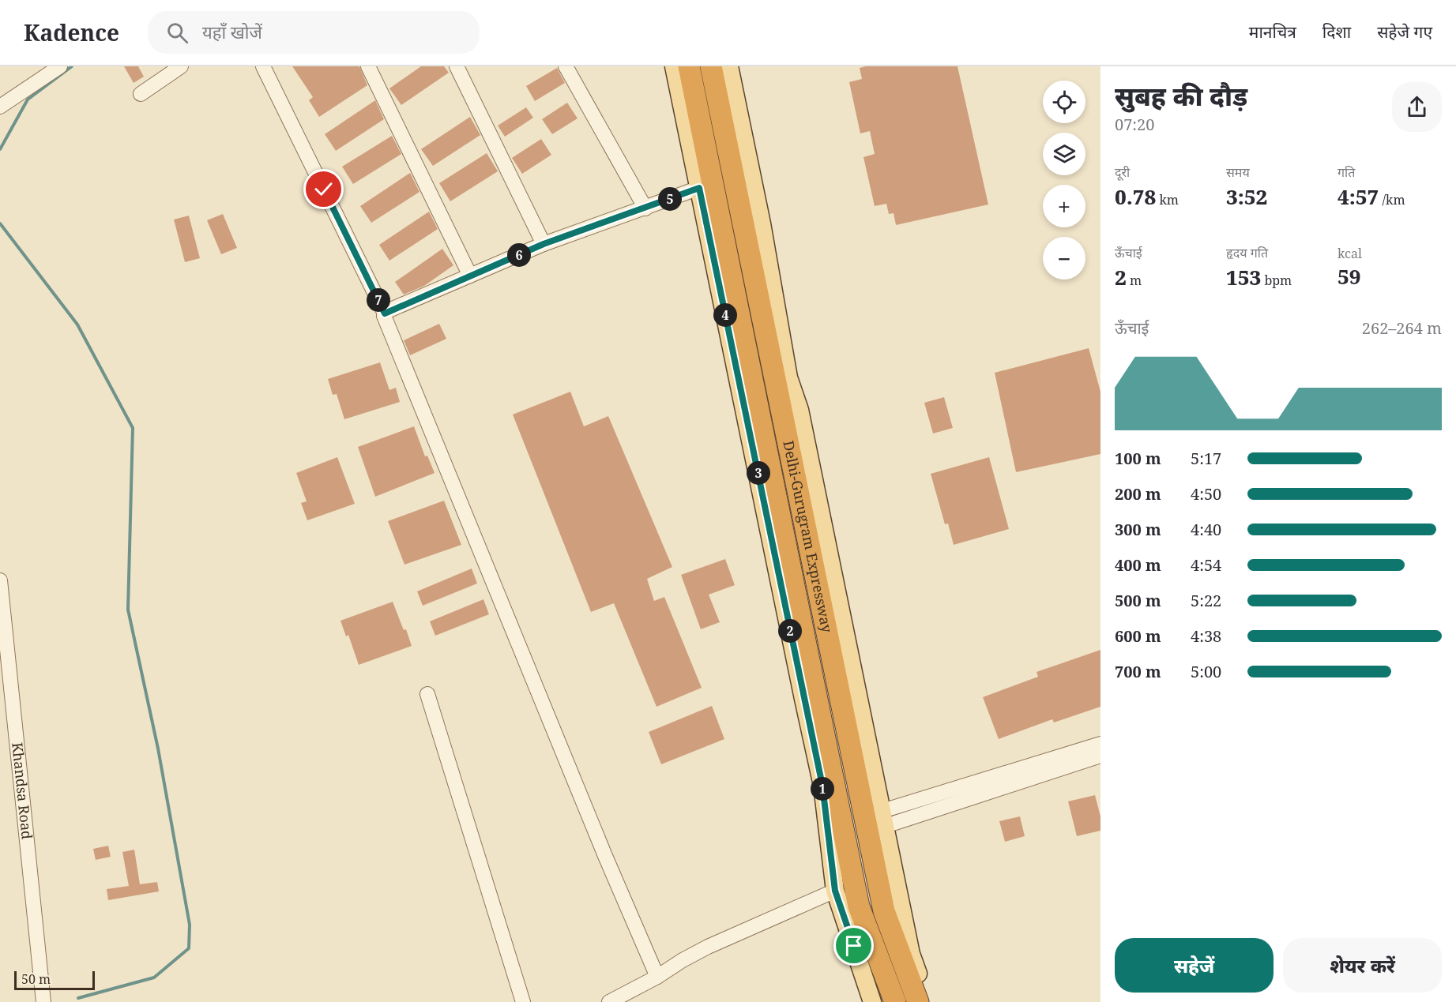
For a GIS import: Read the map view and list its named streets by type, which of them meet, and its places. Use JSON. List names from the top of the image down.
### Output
{
  "streets": {
    "highway": ["Delhi-Gurugram Expressway"],
    "street": ["Khandsa Road"]
  },
  "scale_bar": "50 m",
  "page": {
    "header": "Kadence",
    "search": "यहाँ खोजें",
    "nav": ["मानचित्र", "दिशा", "सहेजे गए"],
    "heading": ["सुबह की दौड़", "07:20"],
    "map_buttons": ["+", "−"],
    "stats": [
      ["दूरी", "0.78 km"],
      ["समय", "3:52"],
      ["गति", "4:57 /km"],
      ["ऊँचाई", "2 m"],
      ["हृदय गति", "153 bpm"],
      ["kcal", "59"]
    ],
    "pins": [
      "5",
      "6",
      "7",
      "4",
      "3",
      "2",
      "1"
    ],
    "chart": ["ऊँचाई", "262–264 m"],
    "list": [
      {
        "name": "100 m",
        "note": "5:17"
      },
      {
        "name": "200 m",
        "note": "4:50"
      },
      {
        "name": "300 m",
        "note": "4:40"
      },
      {
        "name": "400 m",
        "note": "4:54"
      },
      {
        "name": "500 m",
        "note": "5:22"
      },
      {
        "name": "600 m",
        "note": "4:38"
      },
      {
        "name": "700 m",
        "note": "5:00"
      }
    ],
    "buttons": ["सहेजें", "शेयर करें"],
    "scale": "50 m"
  }
}
